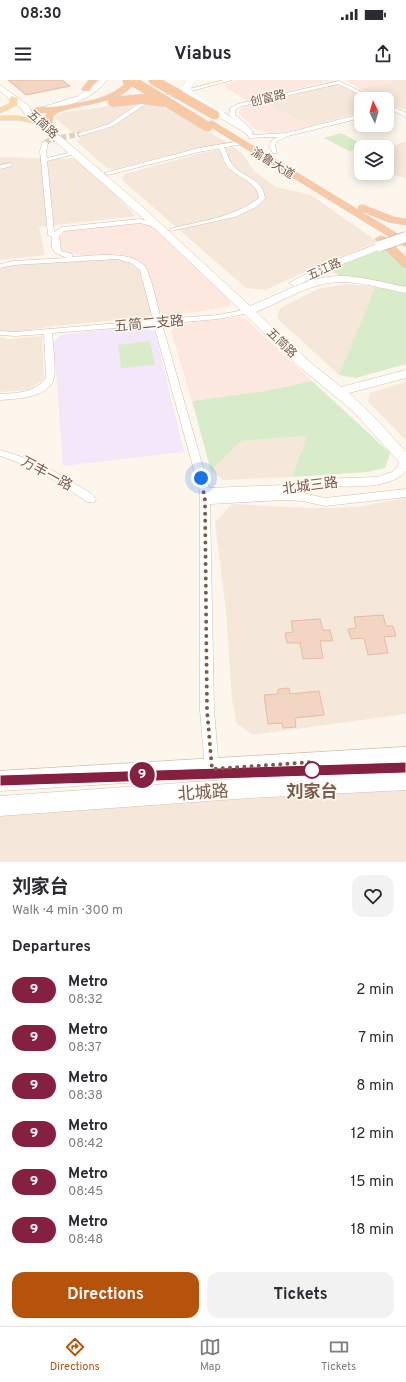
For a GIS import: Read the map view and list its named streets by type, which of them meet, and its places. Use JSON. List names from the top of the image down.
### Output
{
  "streets": {
    "highway": ["渝鲁大道"],
    "main road": ["五简路", "五江路", "北城路"],
    "street": [
      "创富路",
      "五简二支路",
      "万丰一路",
      "北城三路"
    ]
  },
  "crossings": [
    ["创富路", "渝鲁大道"],
    ["五简路", "五江路"],
    ["五简路", "五简二支路"],
    ["五简路", "北城三路"],
    ["渝鲁大道", "五江路"],
    ["五江路", "五简二支路"]
  ],
  "places": ["刘家台"],
  "lines": ["metro line 9"],
  "north": "top",
  "page": {
    "status": "08:30",
    "header": "Viabus",
    "on_map": "9",
    "heading": [
      ["刘家台", "Walk · 4 min · 300 m"],
      "Departures"
    ],
    "list": [
      {
        "mark": "9",
        "name": "Metro",
        "note": "08:32",
        "value": "2 min"
      },
      {
        "mark": "9",
        "name": "Metro",
        "note": "08:37",
        "value": "7 min"
      },
      {
        "mark": "9",
        "name": "Metro",
        "note": "08:38",
        "value": "8 min"
      },
      {
        "mark": "9",
        "name": "Metro",
        "note": "08:42",
        "value": "12 min"
      },
      {
        "mark": "9",
        "name": "Metro",
        "note": "08:45",
        "value": "15 min"
      },
      {
        "mark": "9",
        "name": "Metro",
        "note": "08:48",
        "value": "18 min"
      }
    ],
    "buttons": ["Directions", "Tickets"],
    "tabs": ["Directions", "Map", "Tickets"]
  }
}
